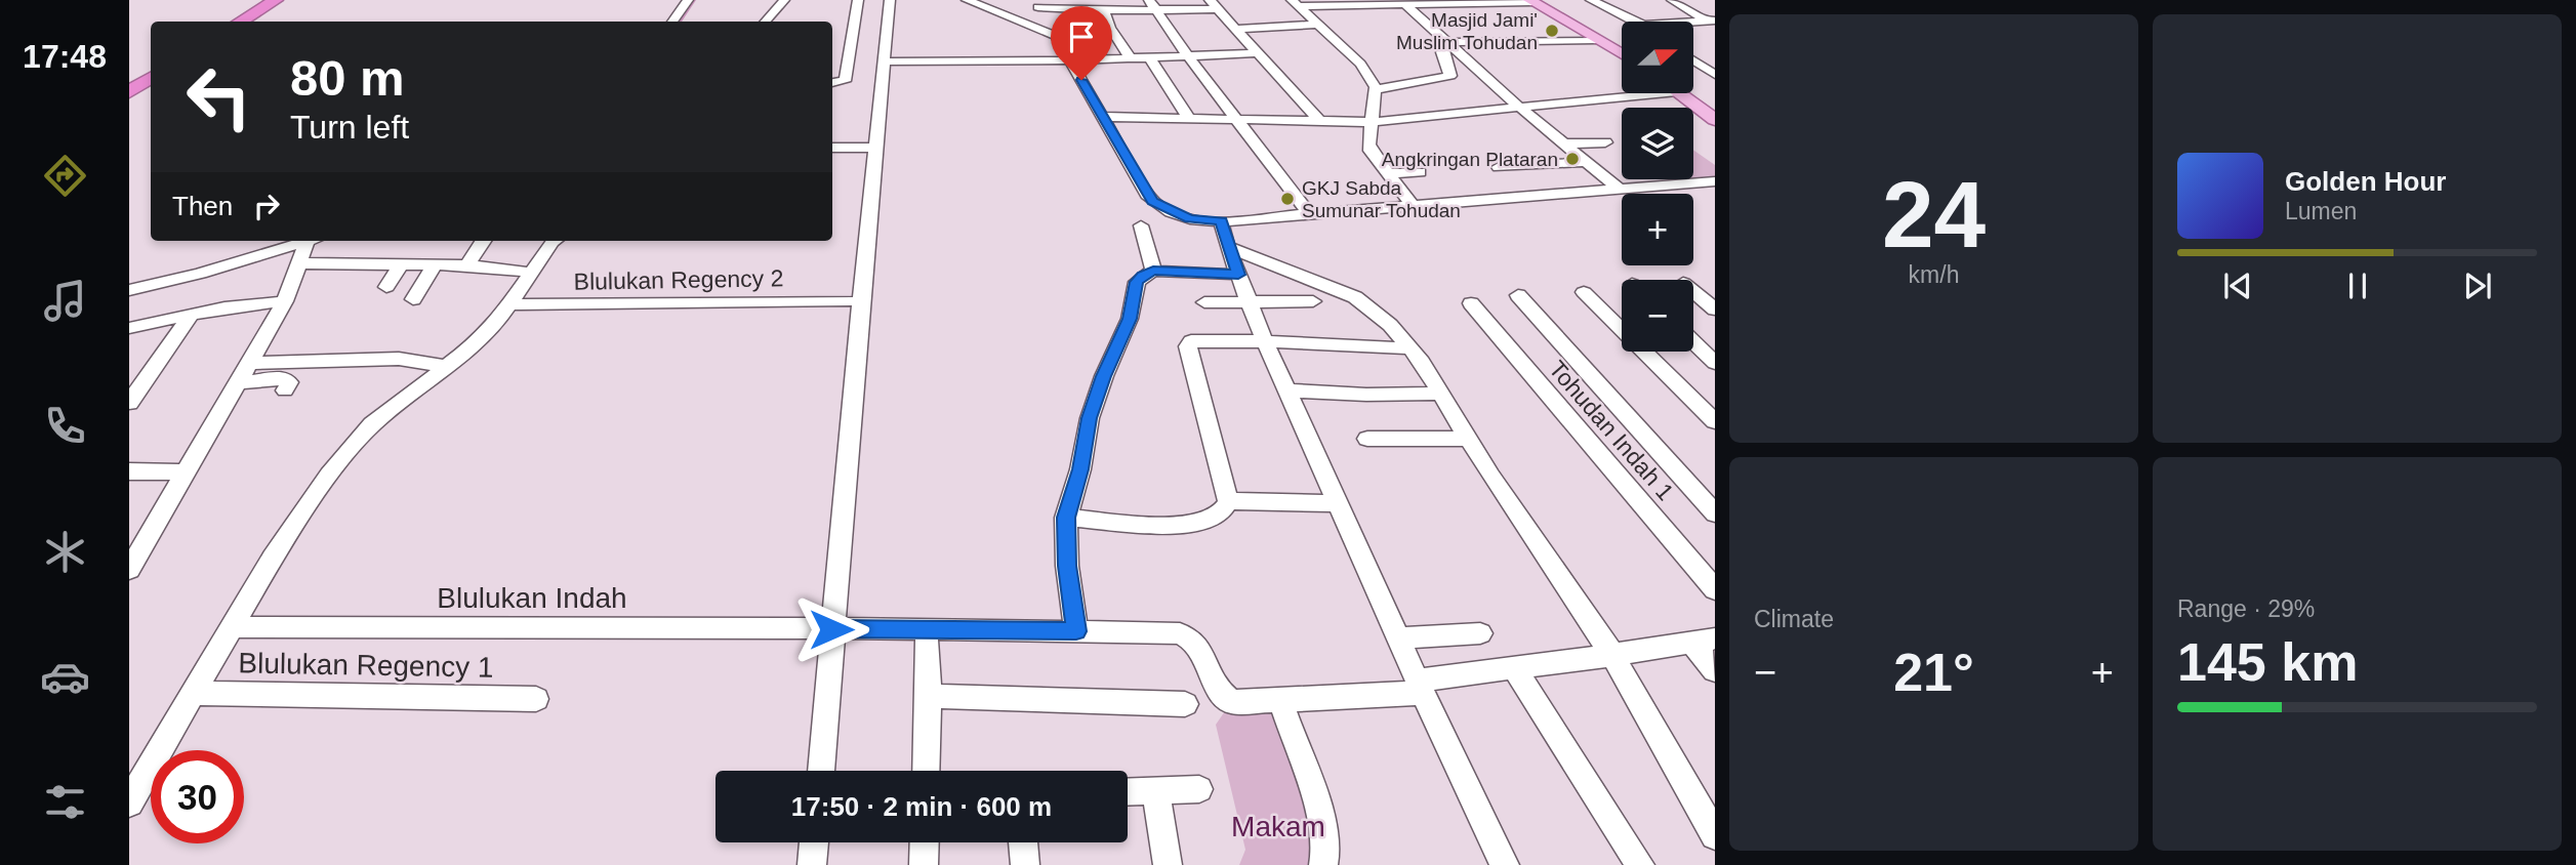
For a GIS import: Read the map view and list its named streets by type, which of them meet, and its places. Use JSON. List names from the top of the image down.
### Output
{
  "streets": {
    "street": [
      "Blulukan Regency 2",
      "Tohudan Indah 1",
      "Blulukan Indah",
      "Blulukan Regency 1"
    ]
  },
  "parks": ["Makam"],
  "places": ["Masjid Jami' Muslim Tohudan", "Angkringan Plataran", "GKJ Sabda Sumunar Tohudan"],
  "north": "right",
  "page": {
    "tabs": "17:48",
    "tile": [
      ["24", "km/h"],
      "Climate",
      ["Range · 29%", "145 km"]
    ],
    "map_buttons": ["+", "−"],
    "turn": ["80 m", "Turn left"],
    "song": ["Golden Hour", "Lumen"],
    "then": "Then",
    "heat": ["−", "21°", "+"],
    "limit": "30",
    "trip": "17:50 · 2 min · 600 m"
  }
}
